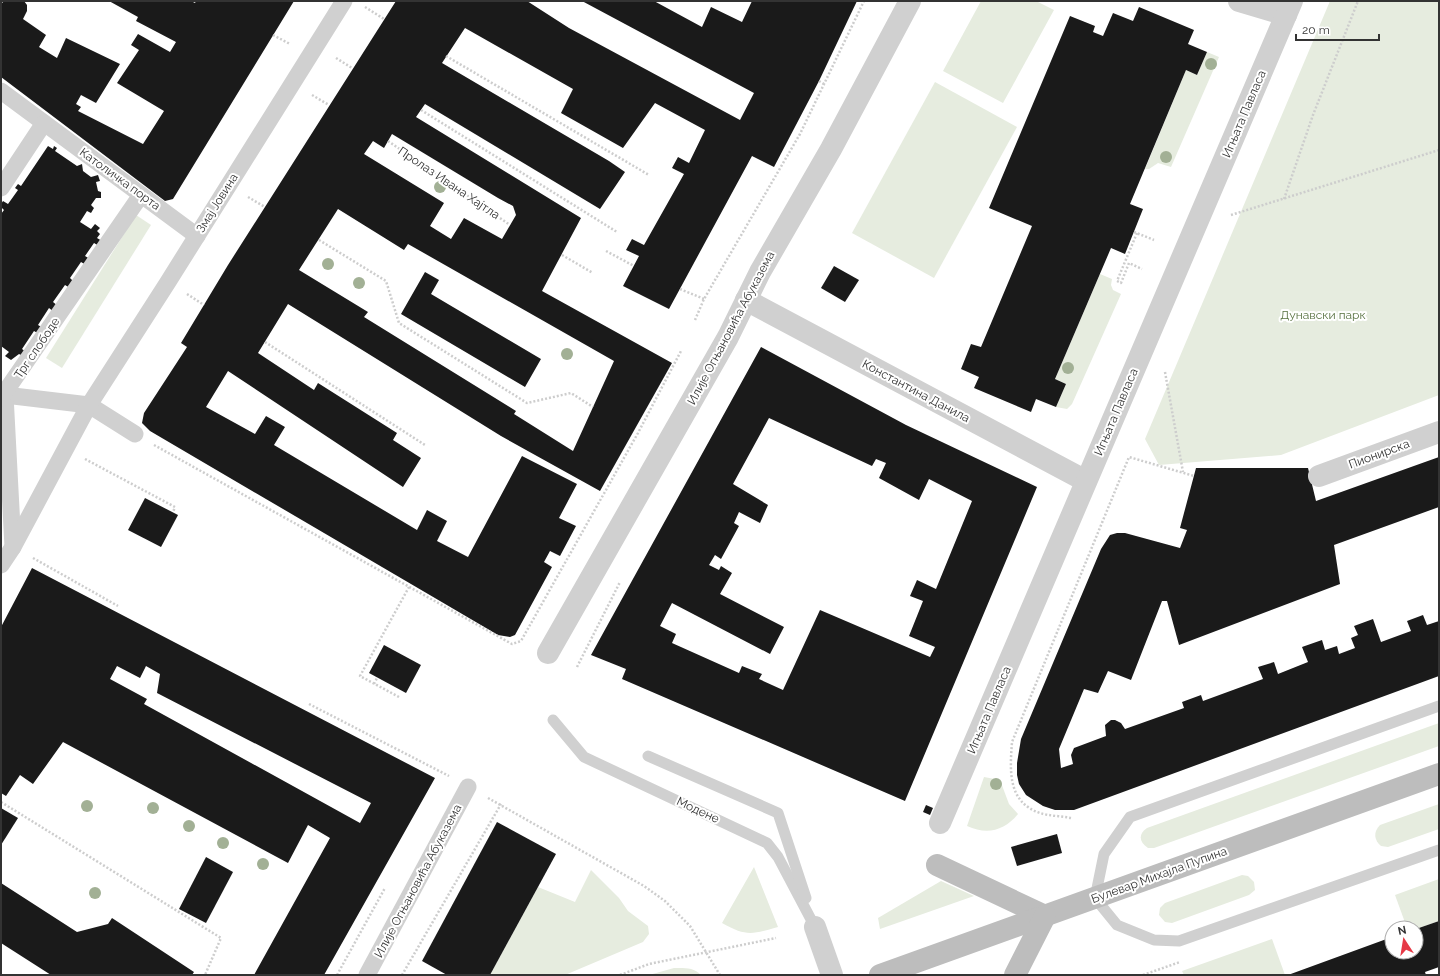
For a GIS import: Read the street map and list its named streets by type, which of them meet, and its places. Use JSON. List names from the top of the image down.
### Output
{
  "streets": {
    "main road": ["Булевар Михајла Пупина"],
    "street": [
      "Игњата Павласа",
      "Католичка порта",
      "Змај Јовина",
      "Илије Огњановића Абуказема",
      "Трг слободе",
      "Константина Данила",
      "Пионирска",
      "Модене"
    ],
    "path": ["Пролаз Ивана Хајтла"]
  },
  "crossings": [
    ["Игњата Павласа", "Константина Данила"],
    ["Католичка порта", "Змај Јовина"],
    ["Католичка порта", "Трг слободе"],
    ["Илије Огњановића Абуказема", "Константина Данила"]
  ],
  "parks": ["Дунавски парк"],
  "scale_bar": "20 m",
  "north": "top"
}
